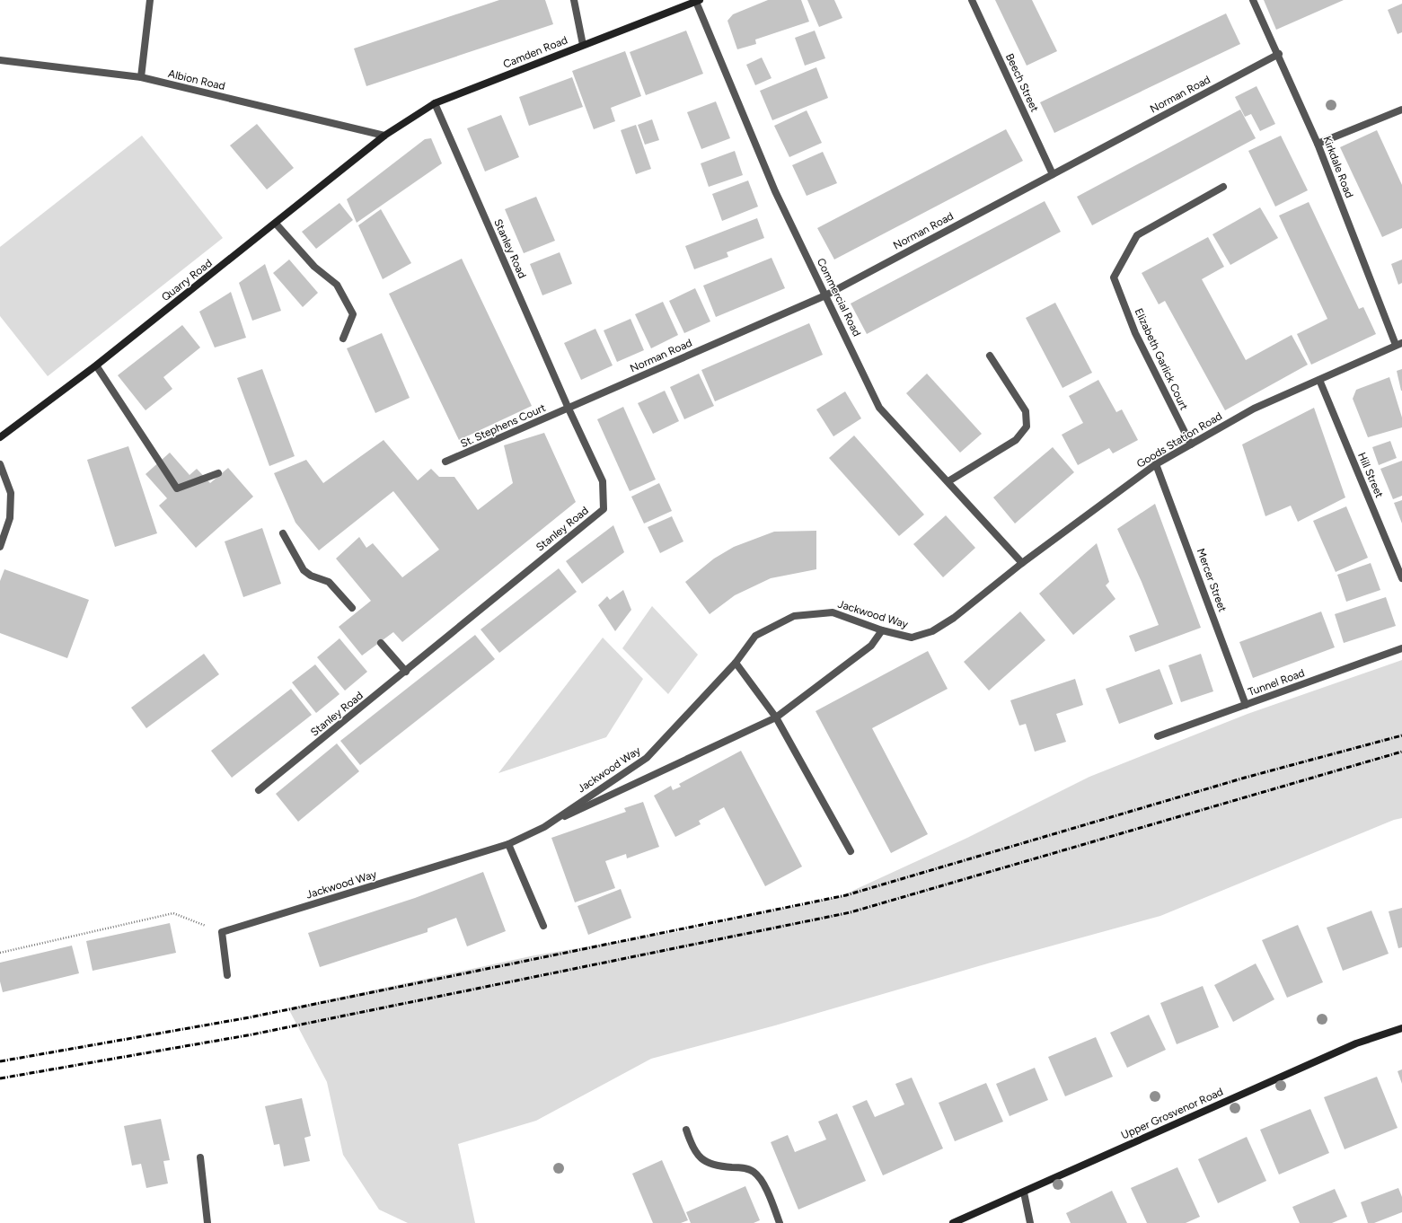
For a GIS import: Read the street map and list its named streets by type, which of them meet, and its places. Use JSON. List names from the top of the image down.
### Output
{
  "streets": {
    "street": [
      "Camden Road",
      "Albion Road",
      "Beech Street",
      "Norman Road",
      "Kirkdale Road",
      "Stanley Road",
      "Quarry Road",
      "Commercial Road",
      "Elizabeth Garlick Court",
      "St. Stephens Court",
      "Goods Station Road",
      "Hill Street",
      "Mercer Street",
      "Jackwood Way",
      "Tunnel Road",
      "Upper Grosvenor Road"
    ]
  },
  "crossings": [
    ["Camden Road", "Albion Road"],
    ["Camden Road", "Stanley Road"],
    ["Camden Road", "Quarry Road"],
    ["Camden Road", "Commercial Road"],
    ["Albion Road", "Quarry Road"],
    ["Beech Street", "Norman Road"],
    ["Norman Road", "Kirkdale Road"],
    ["Norman Road", "Stanley Road"],
    ["Norman Road", "Commercial Road"],
    ["Norman Road", "St. Stephens Court"],
    ["Kirkdale Road", "Goods Station Road"],
    ["Stanley Road", "St. Stephens Court"],
    ["Commercial Road", "Goods Station Road"],
    ["Elizabeth Garlick Court", "Goods Station Road"],
    ["Goods Station Road", "Hill Street"],
    ["Goods Station Road", "Mercer Street"],
    ["Goods Station Road", "Jackwood Way"],
    ["Mercer Street", "Tunnel Road"]
  ]
}
